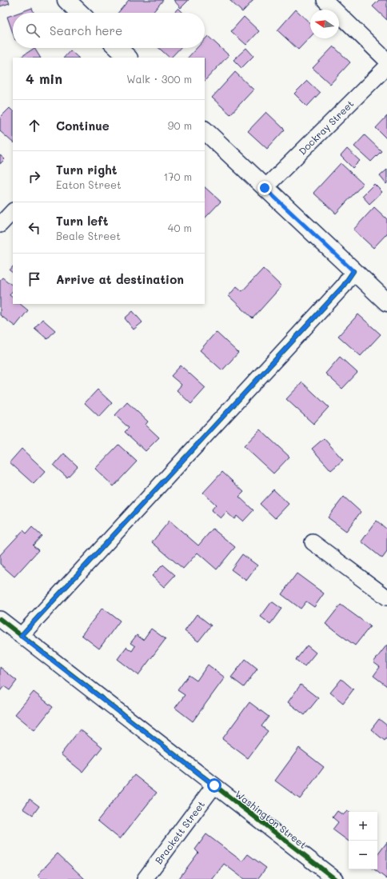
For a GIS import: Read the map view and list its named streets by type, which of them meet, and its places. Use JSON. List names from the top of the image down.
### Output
{
  "streets": {
    "street": ["Dockray Street", "Washington Street", "Brackett Street"]
  },
  "crossings": [
    ["Washington Street", "Brackett Street"]
  ],
  "north": "left",
  "page": {
    "search": "Search here",
    "heading": ["4 min", "Walk · 300 m"],
    "list": [
      ["Continue", "90 m"],
      ["Turn right", "Eaton Street", "170 m"],
      ["Turn left", "Beale Street", "40 m"],
      "Arrive at destination"
    ],
    "map_buttons": ["+", "−"]
  }
}
